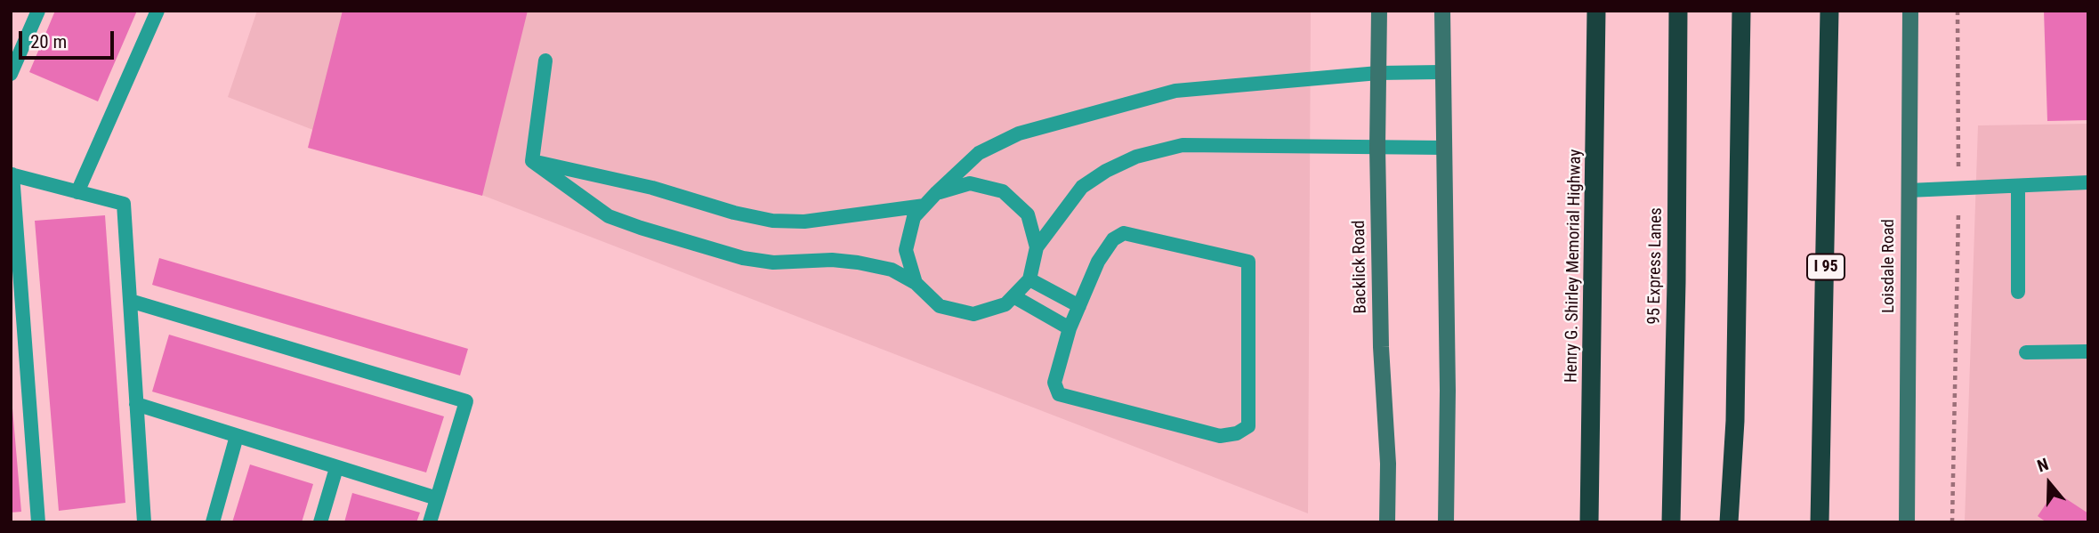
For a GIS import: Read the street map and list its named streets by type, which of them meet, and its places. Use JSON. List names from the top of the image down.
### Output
{
  "streets": {
    "highway": ["Henry G. Shirley Memorial Highway", "95 Express Lanes", "I 95"],
    "main road": ["Loisdale Road", "Backlick Road"]
  },
  "scale_bar": "20 m",
  "north": "top"
}
